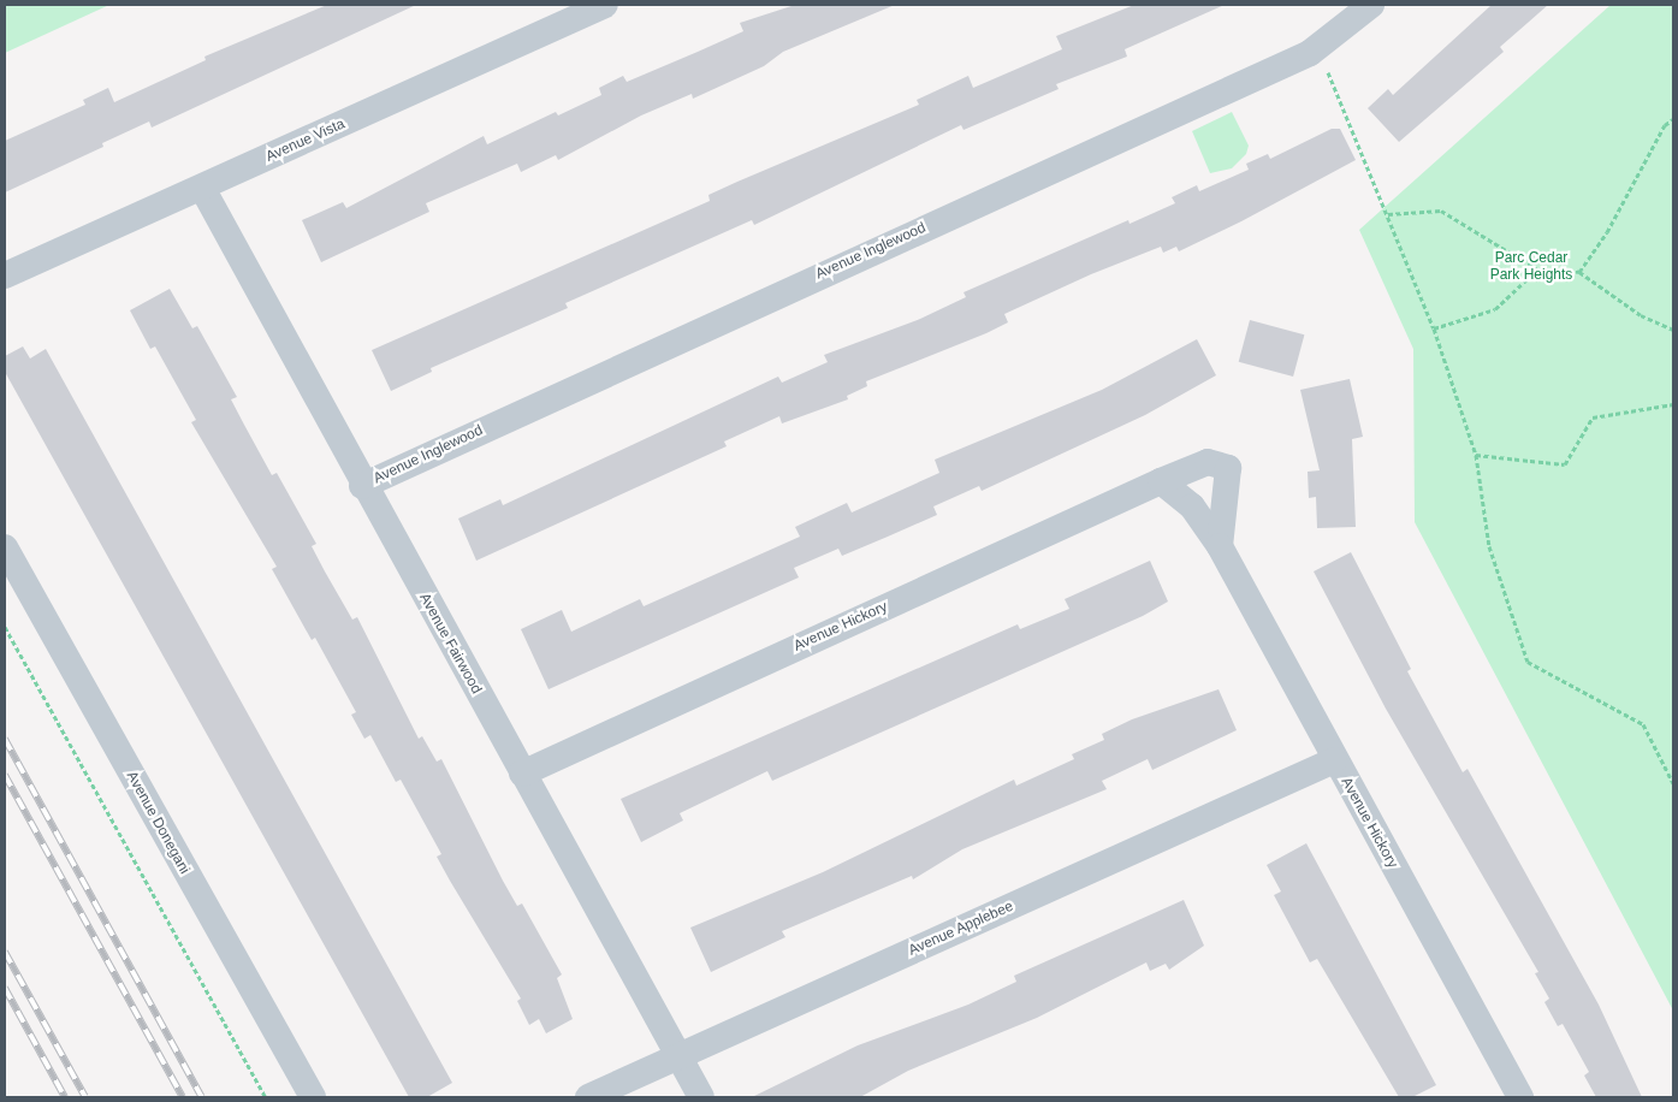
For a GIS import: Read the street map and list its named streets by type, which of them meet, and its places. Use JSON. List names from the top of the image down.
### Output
{
  "streets": {
    "street": [
      "Avenue Vista",
      "Avenue Inglewood",
      "Avenue Hickory",
      "Avenue Fairwood",
      "Avenue Donegani",
      "Avenue Applebee"
    ]
  },
  "crossings": [
    ["Avenue Vista", "Avenue Fairwood"],
    ["Avenue Inglewood", "Avenue Fairwood"],
    ["Avenue Hickory", "Avenue Fairwood"],
    ["Avenue Hickory", "Avenue Applebee"],
    ["Avenue Fairwood", "Avenue Applebee"]
  ],
  "parks": ["Parc Cedar Park Heights"]
}
